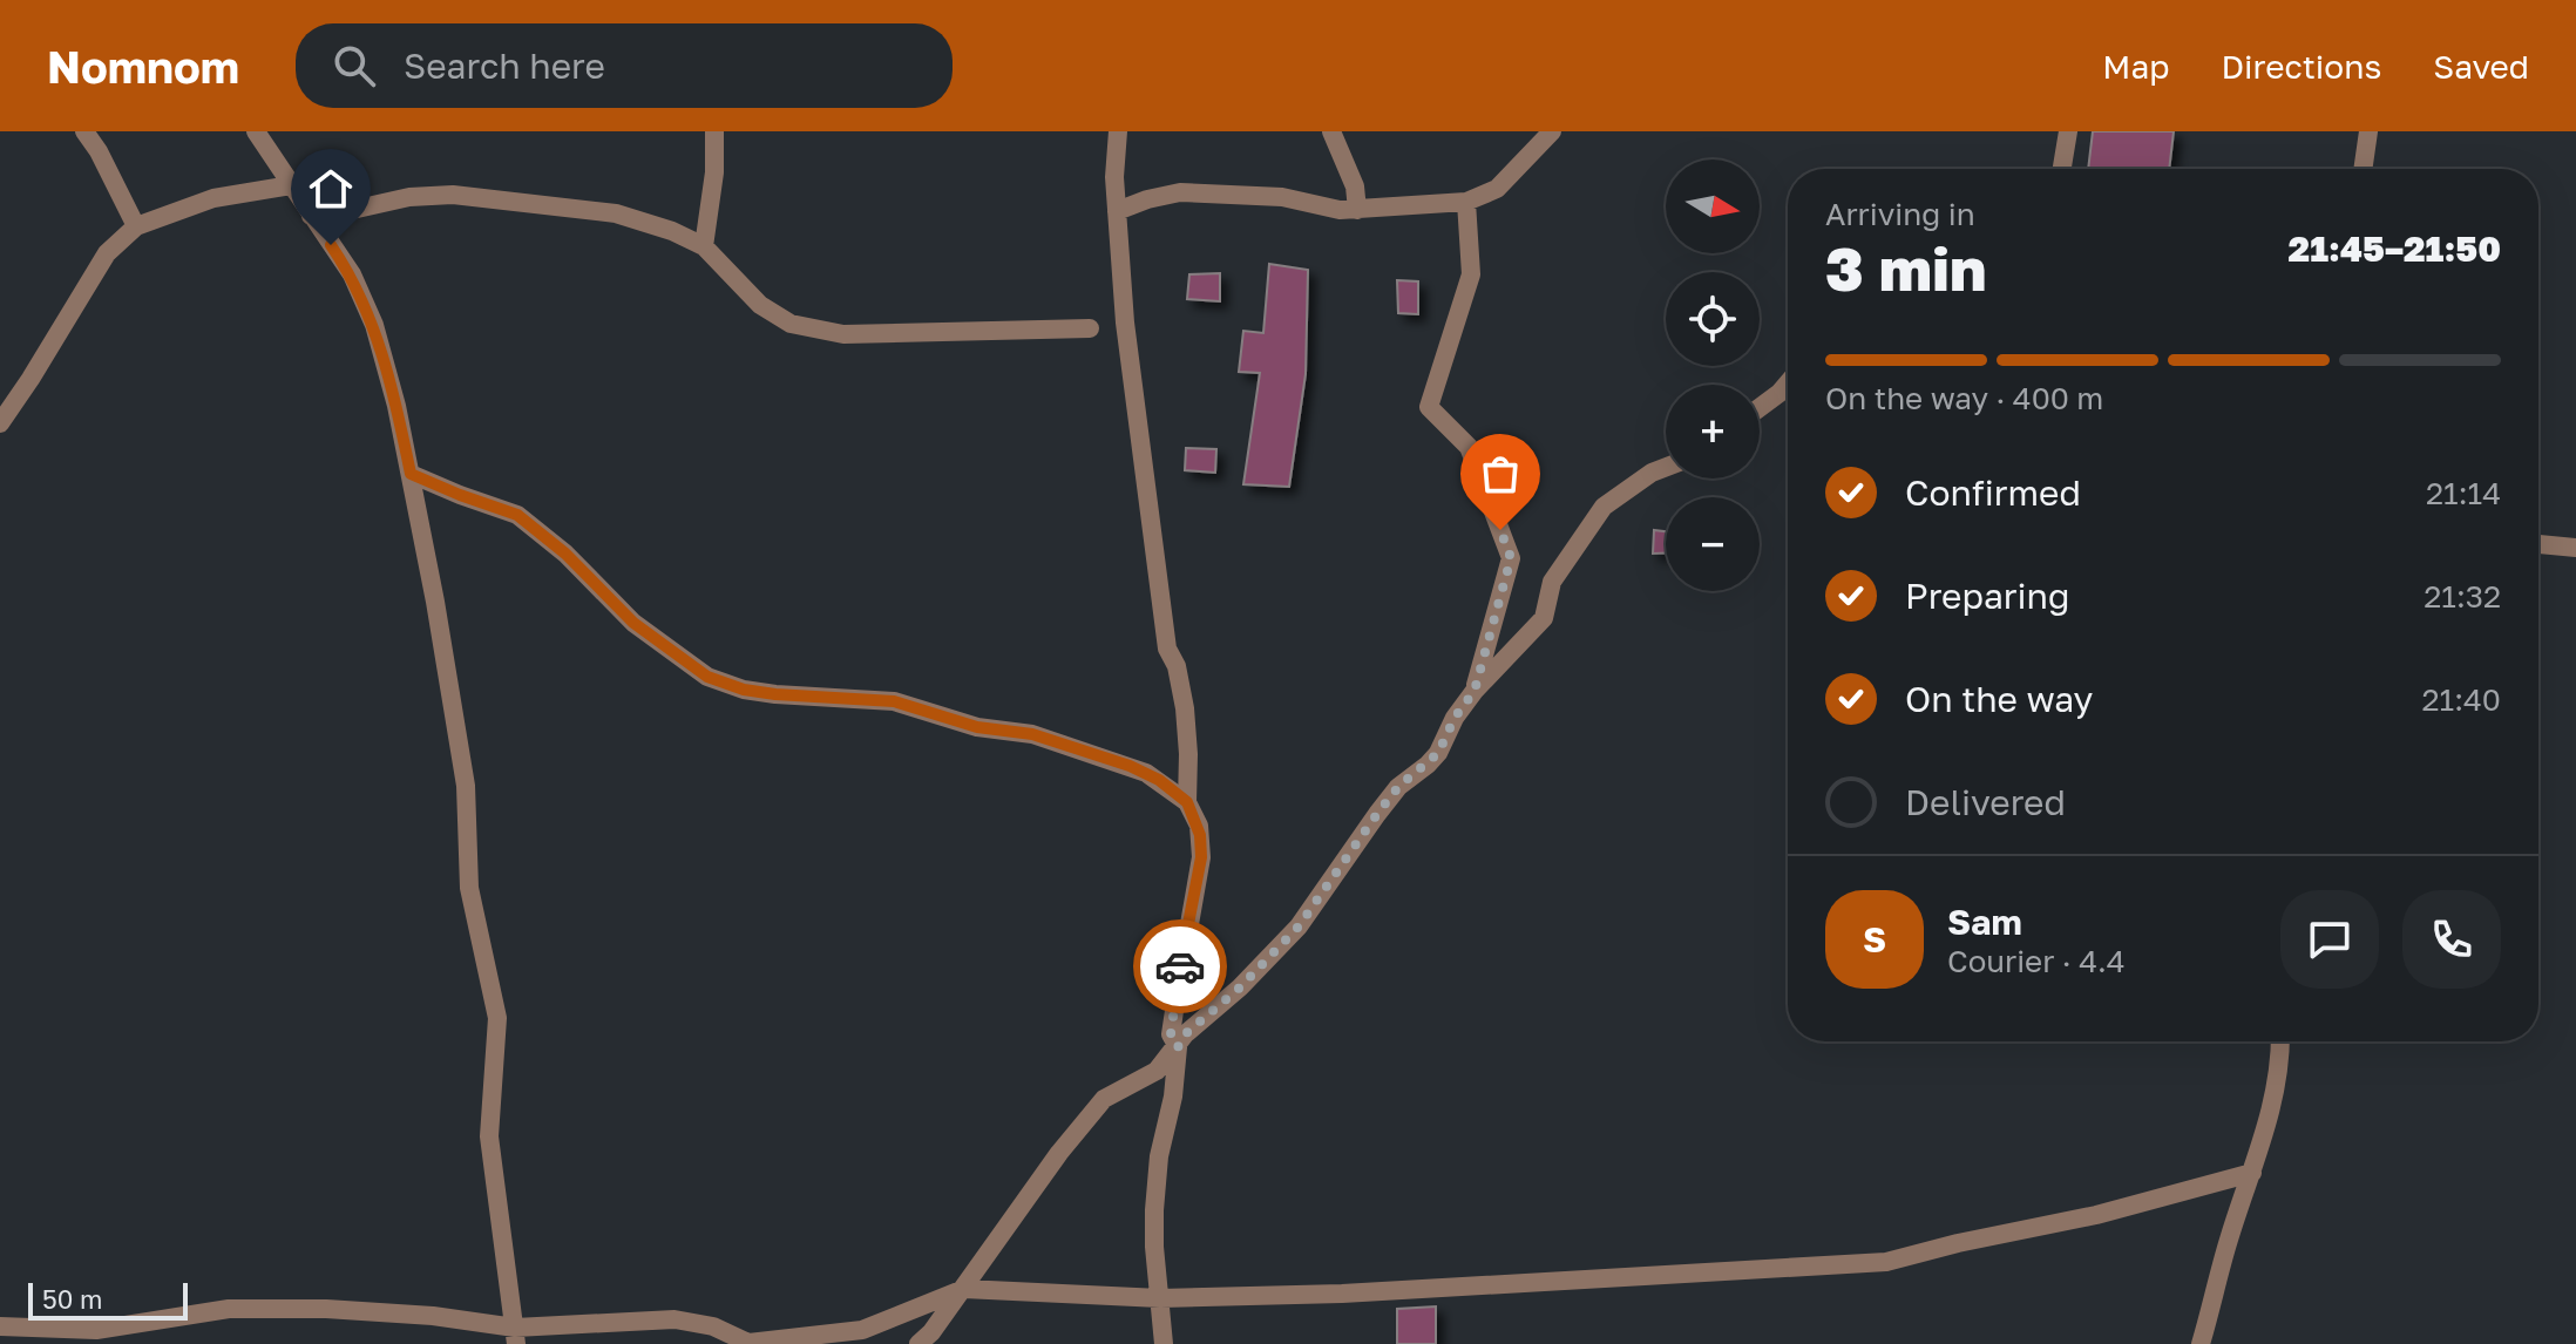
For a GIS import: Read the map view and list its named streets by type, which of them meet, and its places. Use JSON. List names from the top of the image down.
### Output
{
  "scale_bar": "50 m",
  "north": "right",
  "page": {
    "header": "Nomnom",
    "search": "Search here",
    "nav": ["Map", "Directions", "Saved"],
    "map_buttons": ["+", "−"],
    "heading": ["3 min", "Arriving in", "21:45–21:50"],
    "panel": ["Sam", "Courier · 4.4"],
    "bar": "On the way · 400 m",
    "list": [
      ["Confirmed", "21:14"],
      ["Preparing", "21:32"],
      ["On the way", "21:40"],
      "Delivered"
    ],
    "round": "S",
    "scale": "50 m"
  }
}
